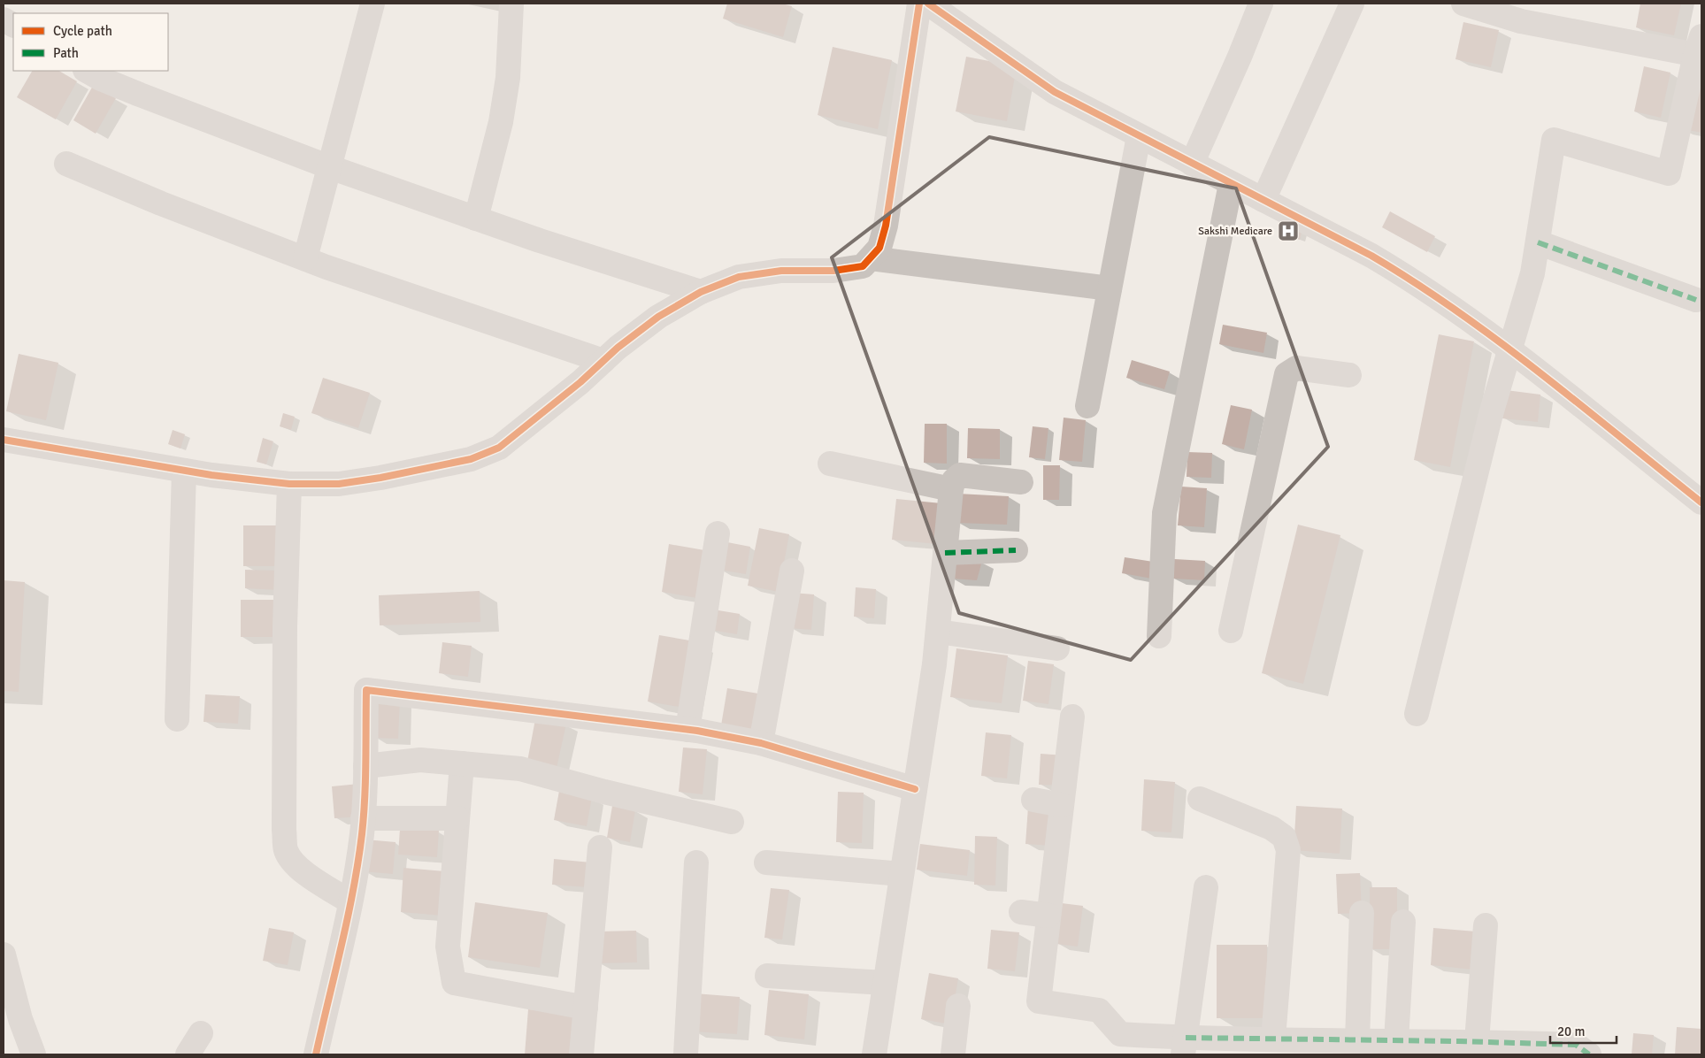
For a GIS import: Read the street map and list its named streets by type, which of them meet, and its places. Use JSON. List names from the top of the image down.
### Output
{
  "places": {
    "hospital": ["Sakshi Medicare"]
  },
  "legend": ["Cycle path", "Path"],
  "scale_bar": "20 m"
}
